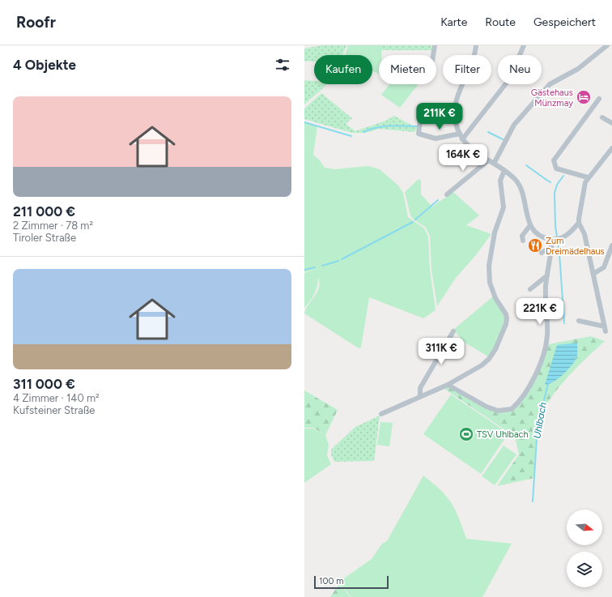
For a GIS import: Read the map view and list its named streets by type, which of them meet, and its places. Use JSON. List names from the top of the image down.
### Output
{
  "water": ["Uhlbach"],
  "places": {
    "hotel": ["Gästehaus Münzmay"],
    "restaurant": ["Zum Dreimädelhaus"],
    "sports": ["TSV Uhlbach"]
  },
  "scale_bar": "100 m",
  "north": "right",
  "page": {
    "header": "Roofr",
    "nav": ["Karte", "Route", "Gespeichert"],
    "heading": "4 Objekte",
    "chip": [
      "Kaufen",
      "Mieten",
      "Filter",
      "Neu"
    ],
    "list": [
      {
        "name": "211 000 €",
        "note": "2 Zimmer · 78 m² · Tiroler Straße"
      },
      {
        "name": "311 000 €",
        "note": "4 Zimmer · 140 m² · Kufsteiner Straße"
      }
    ],
    "price": [
      "211K €",
      "164K €",
      "221K €",
      "311K €"
    ],
    "scale": "100 m"
  }
}
